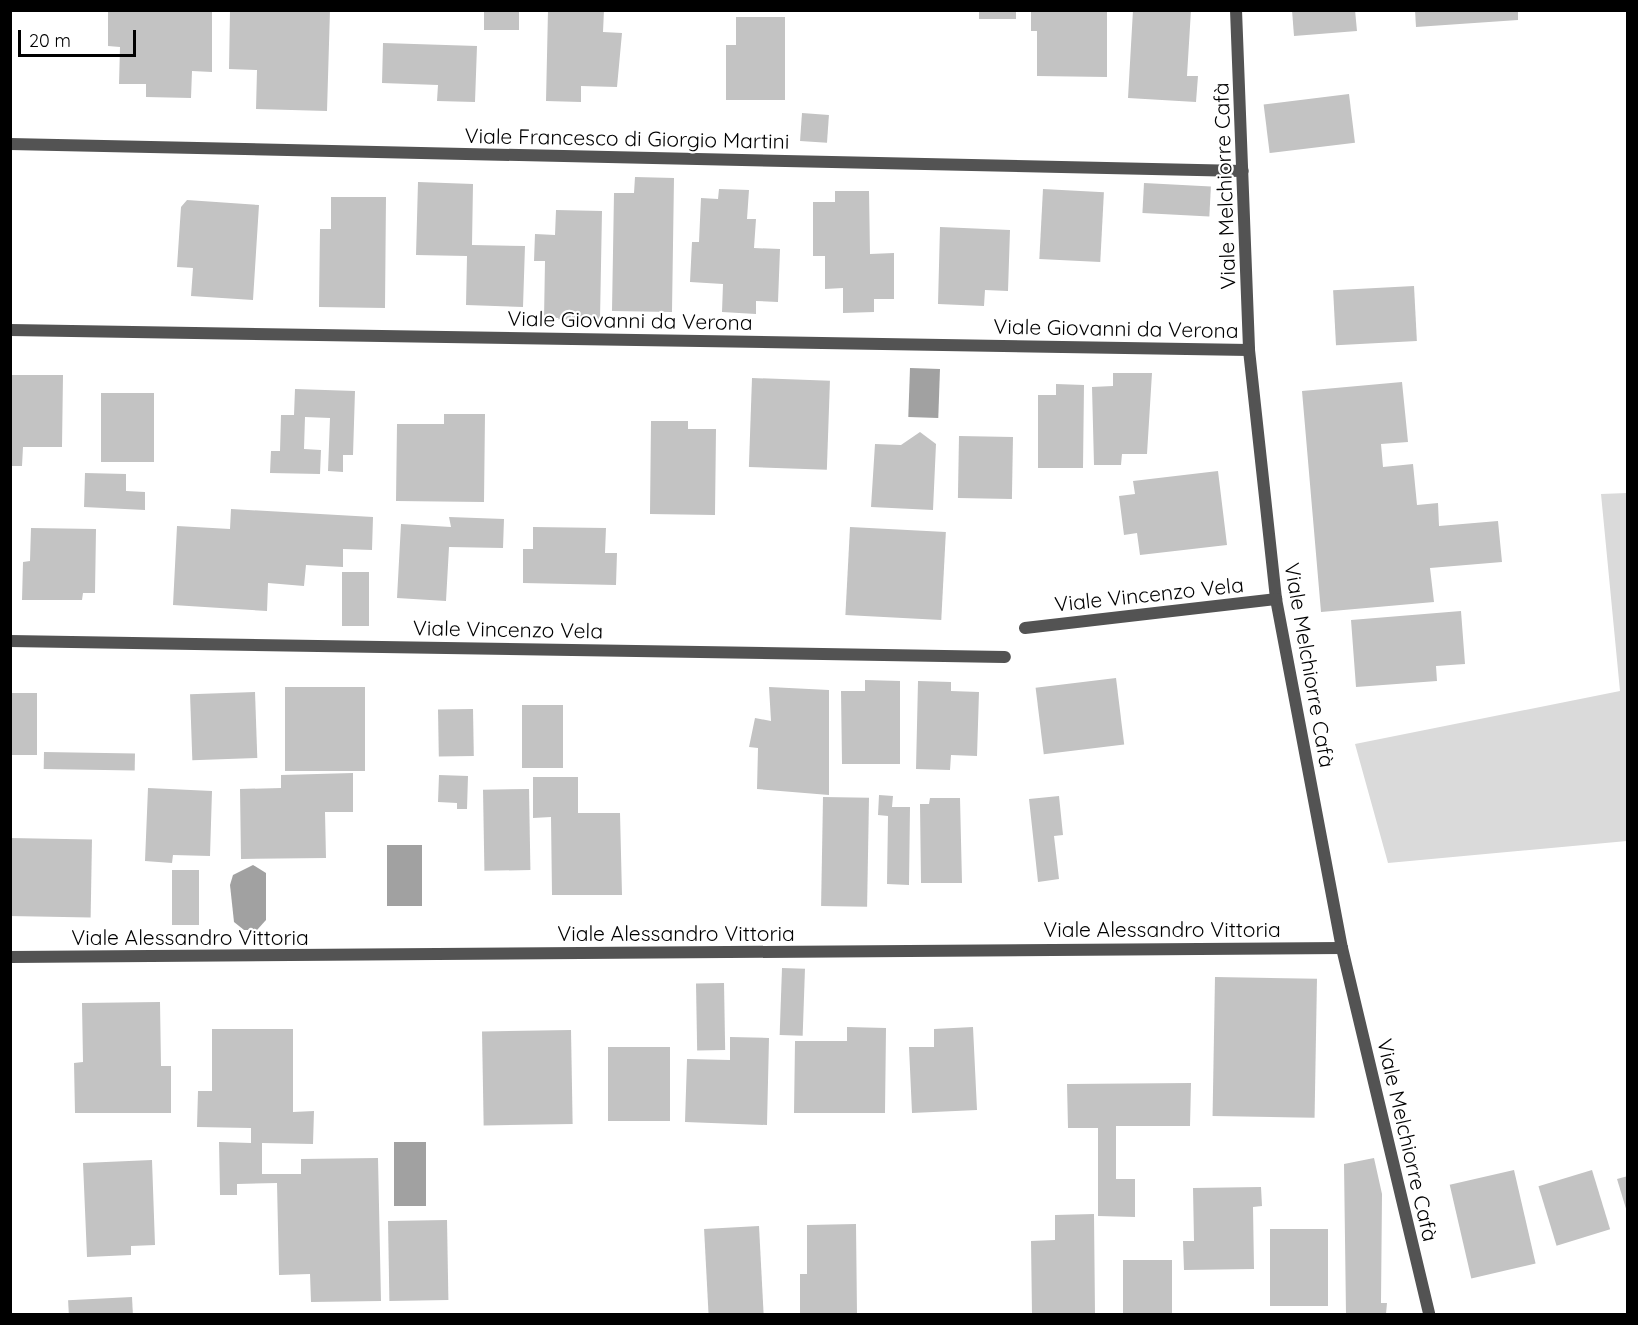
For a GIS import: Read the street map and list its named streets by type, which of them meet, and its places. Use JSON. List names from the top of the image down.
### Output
{
  "streets": {
    "street": [
      "Viale Francesco di Giorgio Martini",
      "Viale Melchiorre Cafà",
      "Viale Giovanni da Verona",
      "Viale Vincenzo Vela",
      "Viale Alessandro Vittoria"
    ]
  },
  "crossings": [
    ["Viale Francesco di Giorgio Martini", "Viale Melchiorre Cafà"],
    ["Viale Melchiorre Cafà", "Viale Giovanni da Verona"],
    ["Viale Melchiorre Cafà", "Viale Vincenzo Vela"],
    ["Viale Melchiorre Cafà", "Viale Alessandro Vittoria"]
  ],
  "scale_bar": "20 m"
}
